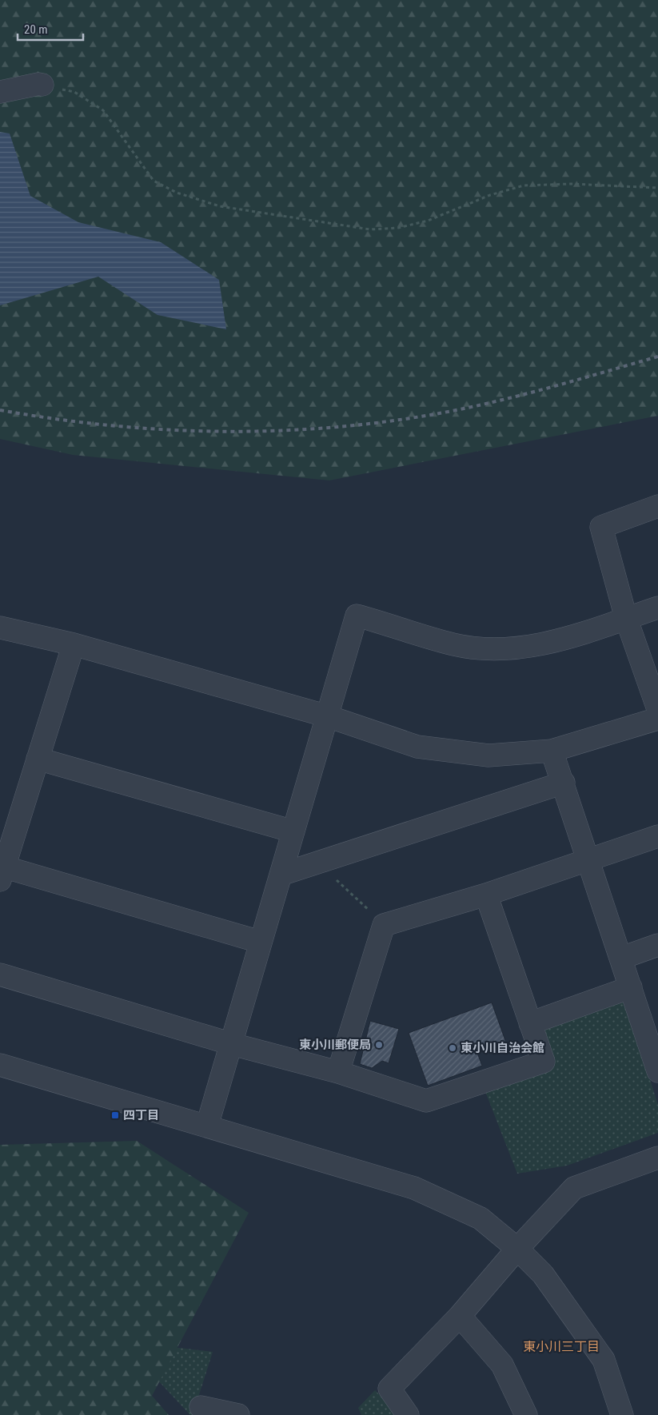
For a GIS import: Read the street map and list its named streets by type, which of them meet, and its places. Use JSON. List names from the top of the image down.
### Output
{
  "districts": ["東小川三丁目"],
  "places": {
    "other": ["東小川郵便局", "東小川自治会館"],
    "transit": ["四丁目"]
  },
  "scale_bar": "20 m"
}
